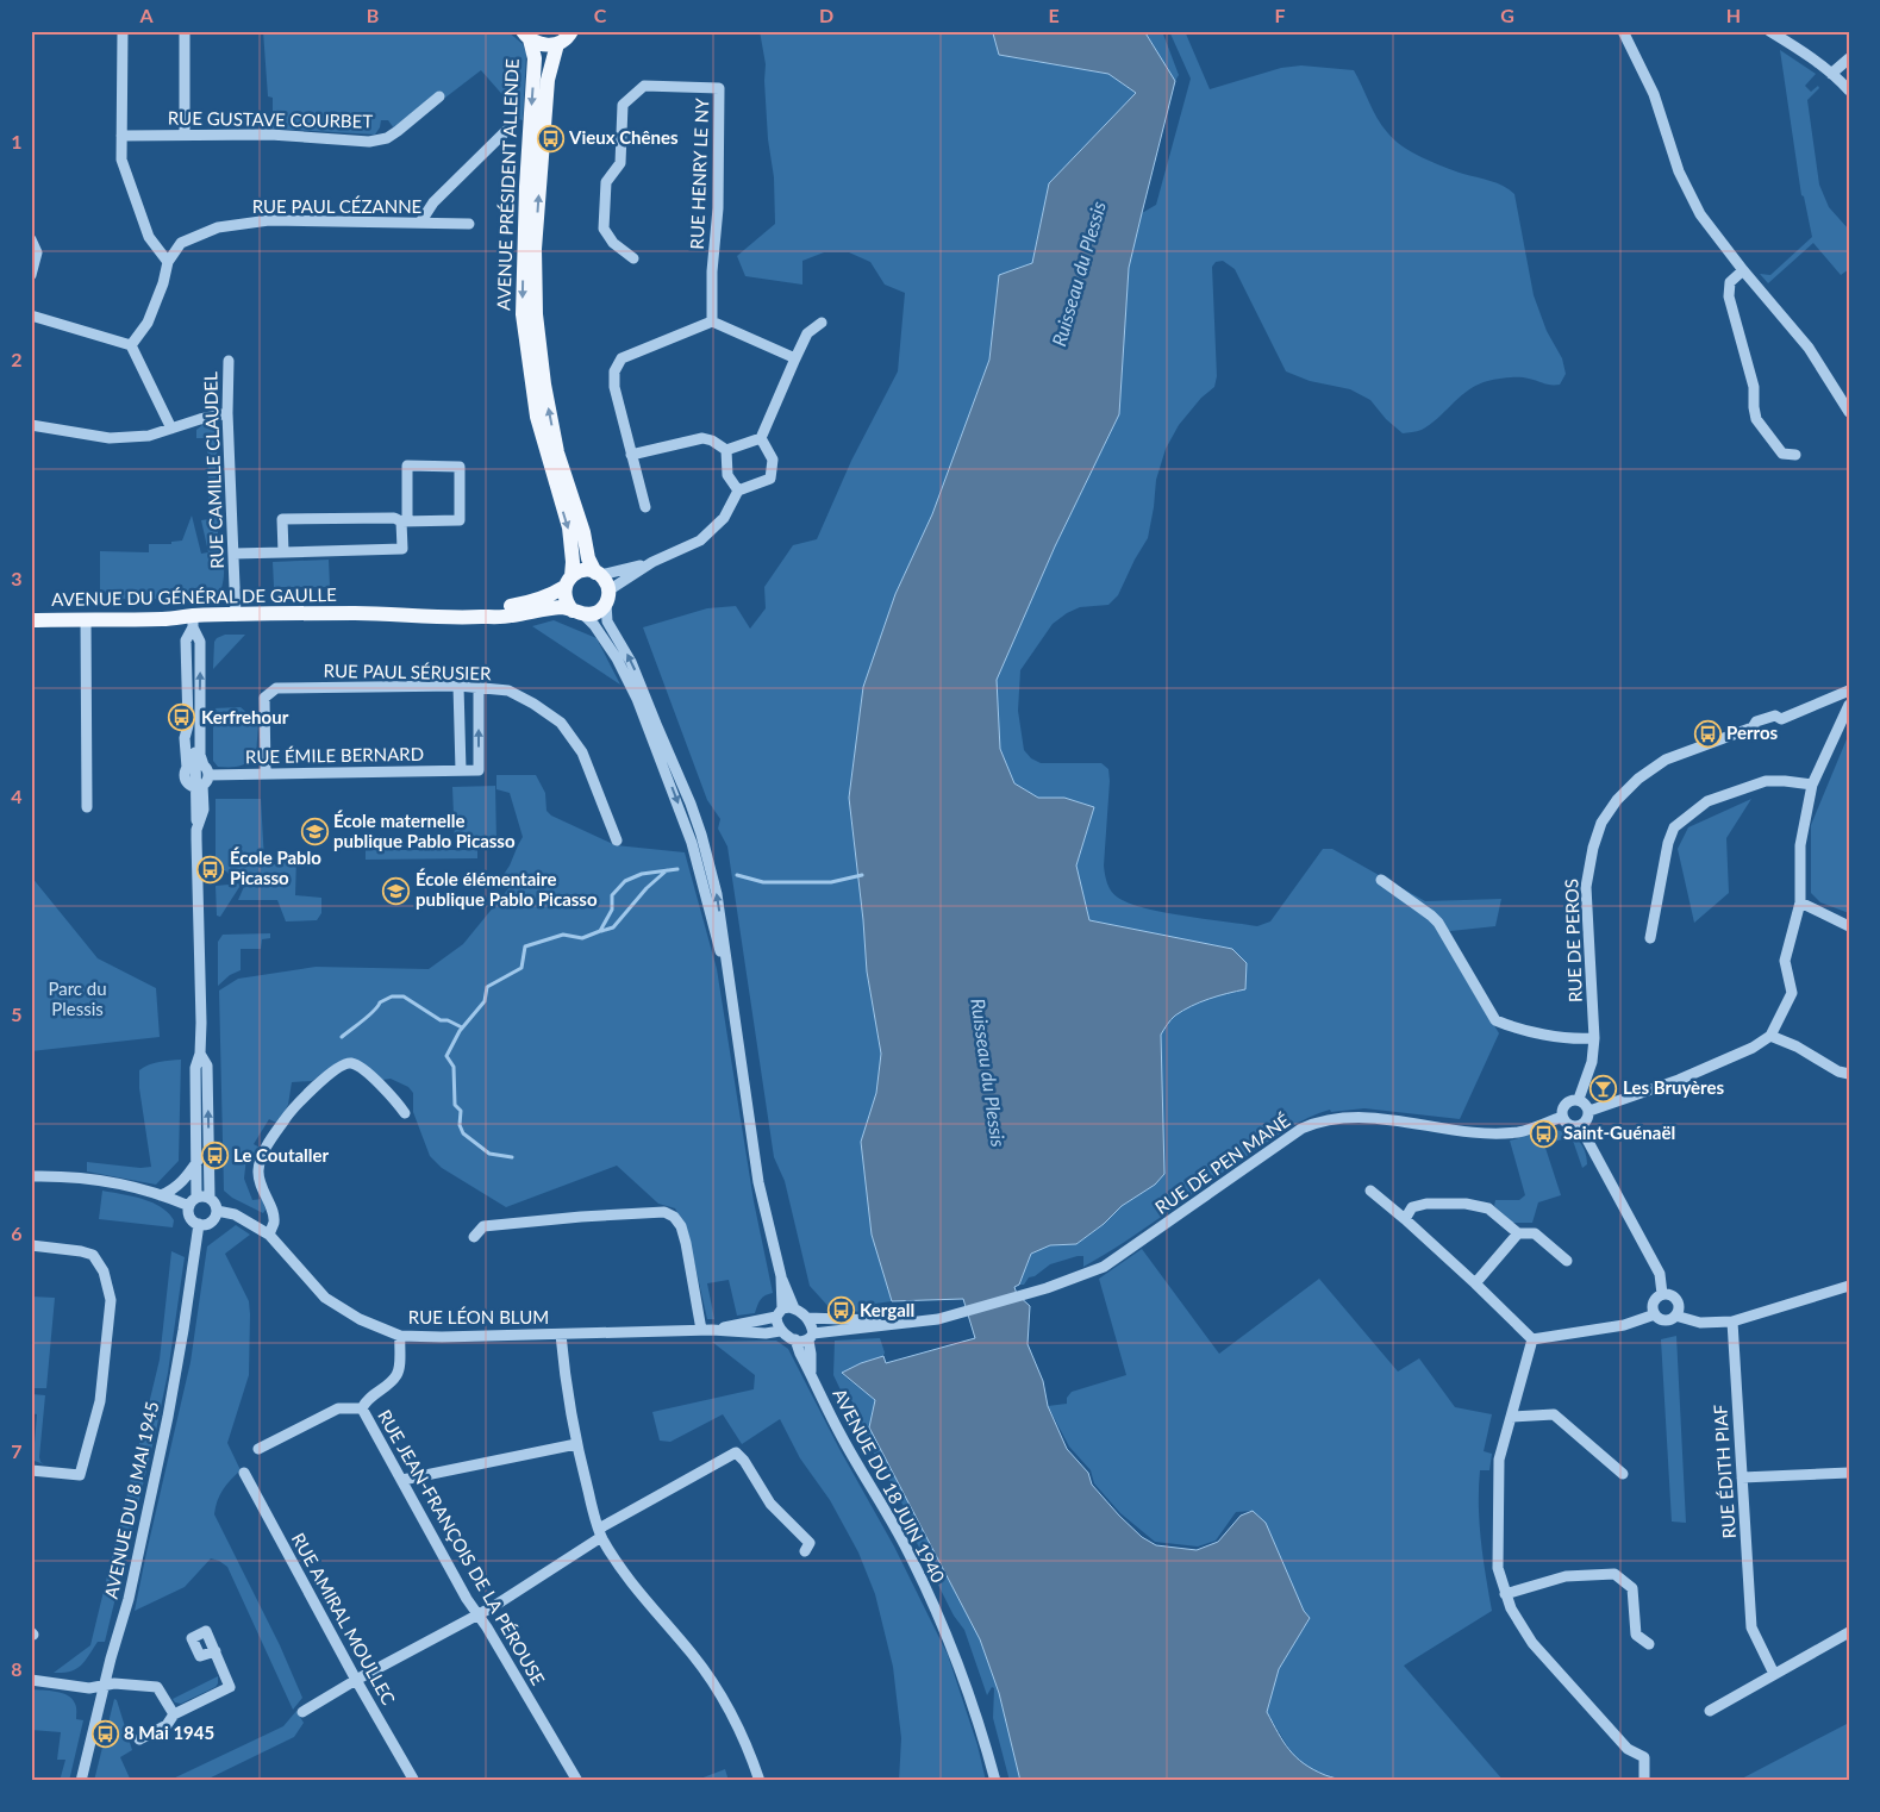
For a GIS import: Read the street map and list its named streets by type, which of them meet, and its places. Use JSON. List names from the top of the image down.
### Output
{
  "streets": {
    "main road": ["AVENUE PRÉSIDENT ALLENDE", "AVENUE DU GÉNÉRAL DE GAULLE"],
    "street": [
      "RUE GUSTAVE COURBET",
      "RUE HENRY LE NY",
      "RUE PAUL CÉZANNE",
      "RUE CAMILLE CLAUDEL",
      "RUE PAUL SÉRUSIER",
      "RUE ÉMILE BERNARD",
      "RUE DE PEROS",
      "RUE DE PEN MANÉ",
      "RUE LÉON BLUM",
      "RUE ÉDITH PIAF",
      "AVENUE DU 18 JUIN 1940",
      "AVENUE DU 8 MAI 1945",
      "RUE JEAN-FRANÇOIS DE LA PÉROUSE",
      "RUE AMIRAL MOULLEC"
    ]
  },
  "crossings": [
    ["AVENUE PRÉSIDENT ALLENDE", "AVENUE DU GÉNÉRAL DE GAULLE"],
    ["RUE CAMILLE CLAUDEL", "AVENUE DU GÉNÉRAL DE GAULLE"],
    ["RUE PAUL SÉRUSIER", "RUE ÉMILE BERNARD"],
    ["RUE DE PEROS", "RUE DE PEN MANÉ"],
    ["RUE DE PEN MANÉ", "AVENUE DU 18 JUIN 1940"],
    ["RUE LÉON BLUM", "AVENUE DU 8 MAI 1945"],
    ["RUE LÉON BLUM", "RUE JEAN-FRANÇOIS DE LA PÉROUSE"]
  ],
  "water": ["Ruisseau du Plessis"],
  "parks": ["Parc du Plessis"],
  "places": {
    "bus stop": [
      "Vieux Chênes",
      "Kerfrehour",
      "Perros",
      "École Pablo Picasso",
      "Saint-Guénaël",
      "Le Coutaller",
      "Kergall",
      "8 Mai 1945"
    ],
    "school or university": ["École maternelle publique Pablo Picasso", "École élémentaire publique Pablo Picasso"],
    "bar": ["Les Bruyères"]
  },
  "grid": {
    "columns": [
      "A",
      "B",
      "C",
      "D",
      "E",
      "F",
      "G",
      "H"
    ],
    "rows": [
      "1",
      "2",
      "3",
      "4",
      "5",
      "6",
      "7",
      "8"
    ]
  }
}
